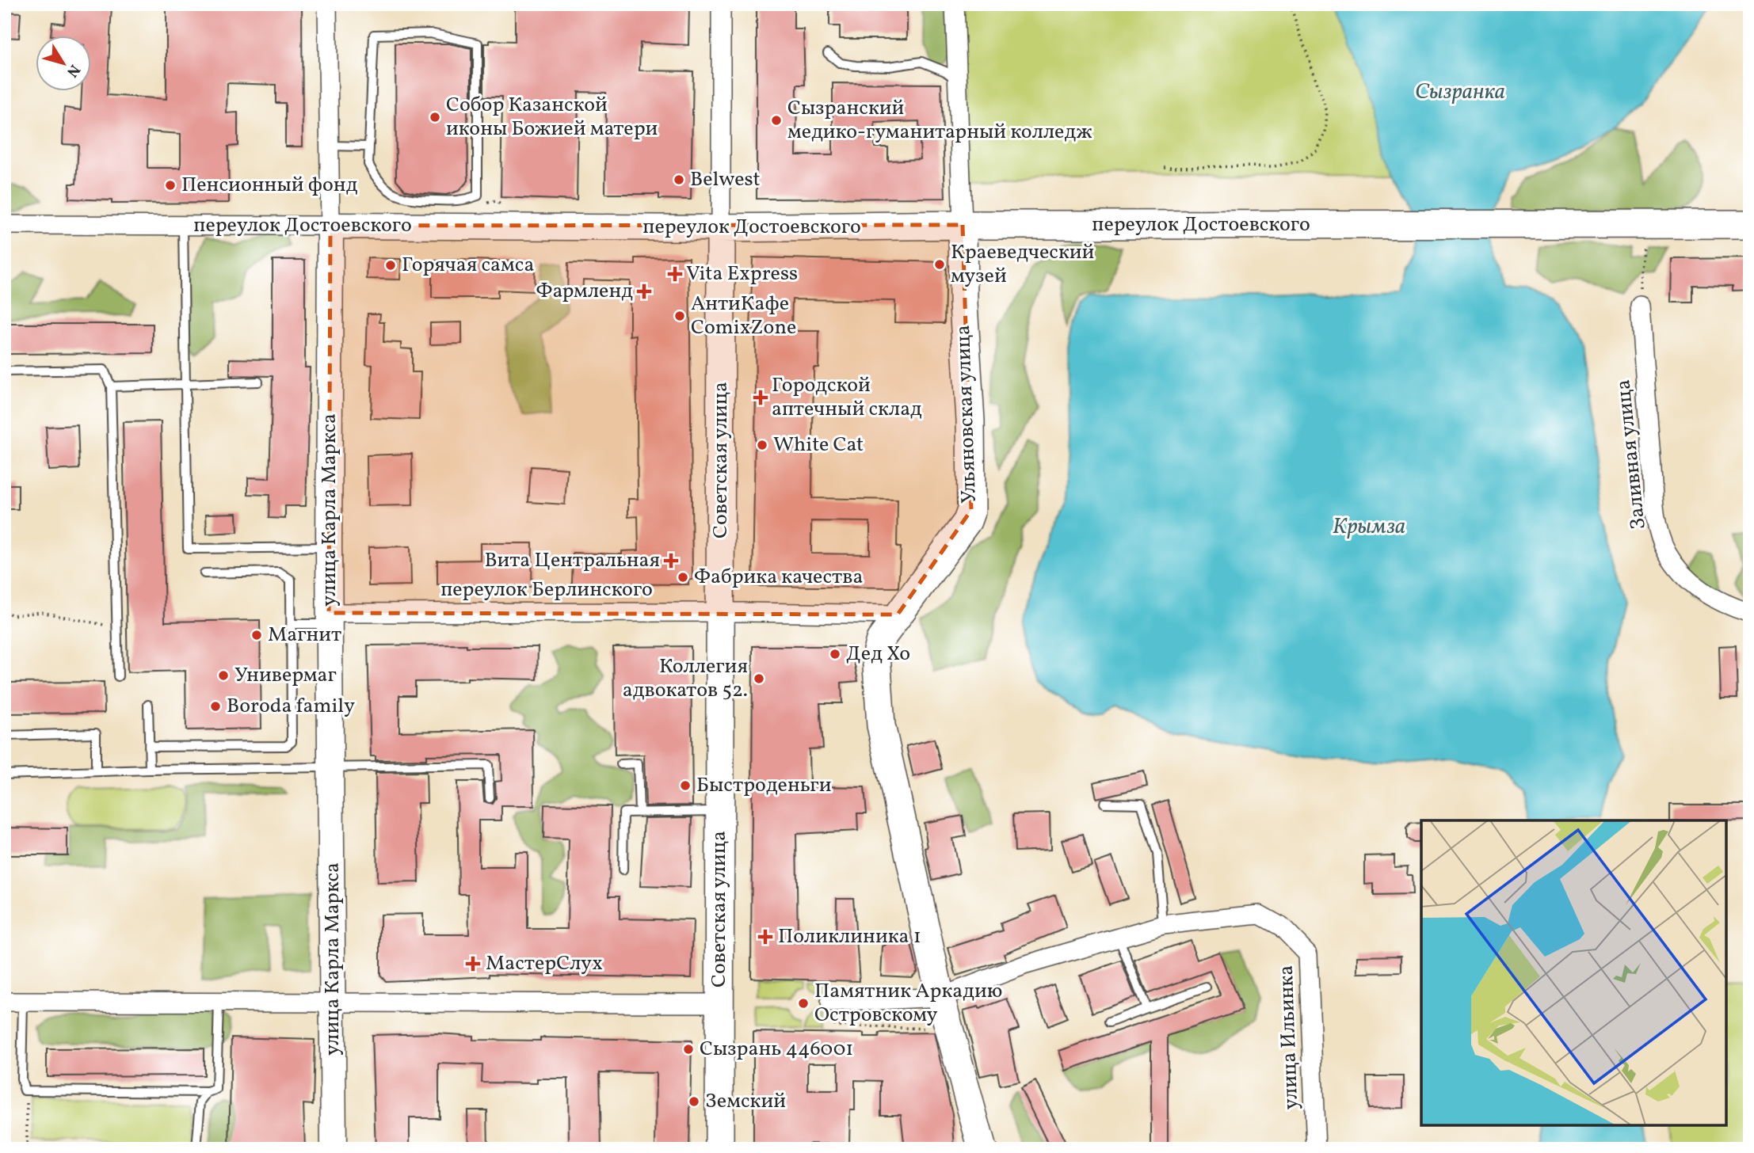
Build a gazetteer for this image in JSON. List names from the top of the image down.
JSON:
{
  "streets": {
    "main road": ["переулок Достоевского", "Ульяновская улица", "Советская улица"],
    "street": [
      "Заливная улица",
      "улица Карла Маркса",
      "переулок Берлинского",
      "улица Ильинка"
    ]
  },
  "crossings": [
    ["переулок Достоевского", "Ульяновская улица"],
    ["переулок Достоевского", "Советская улица"],
    ["переулок Достоевского", "улица Карла Маркса"],
    ["Ульяновская улица", "переулок Берлинского"],
    ["Советская улица", "переулок Берлинского"],
    ["улица Карла Маркса", "переулок Берлинского"]
  ],
  "water": ["Сызранка", "Крымза"],
  "places": {
    "other": [
      "Собор Казанской иконы Божией матери",
      "Сызранский медико-гуманитарный колледж",
      "Belwest",
      "Пенсионный фонд",
      "Краеведческий музей",
      "Горячая самса",
      "АнтиКафе ComixZone",
      "White Cat",
      "Фабрика качества",
      "Магнит",
      "Дед Хо",
      "Универмаг",
      "Коллегия адвокатов 52.",
      "Boroda family",
      "Быстроденьги",
      "Памятник Аркадию Островскому",
      "Сызрань 446001",
      "Земский"
    ],
    "health": [
      "Vita Express",
      "Фармленд",
      "Городской аптечный склад",
      "Вита Центральная",
      "Поликлиника 1",
      "МастерСлух"
    ]
  },
  "north": "bottom right"
}
